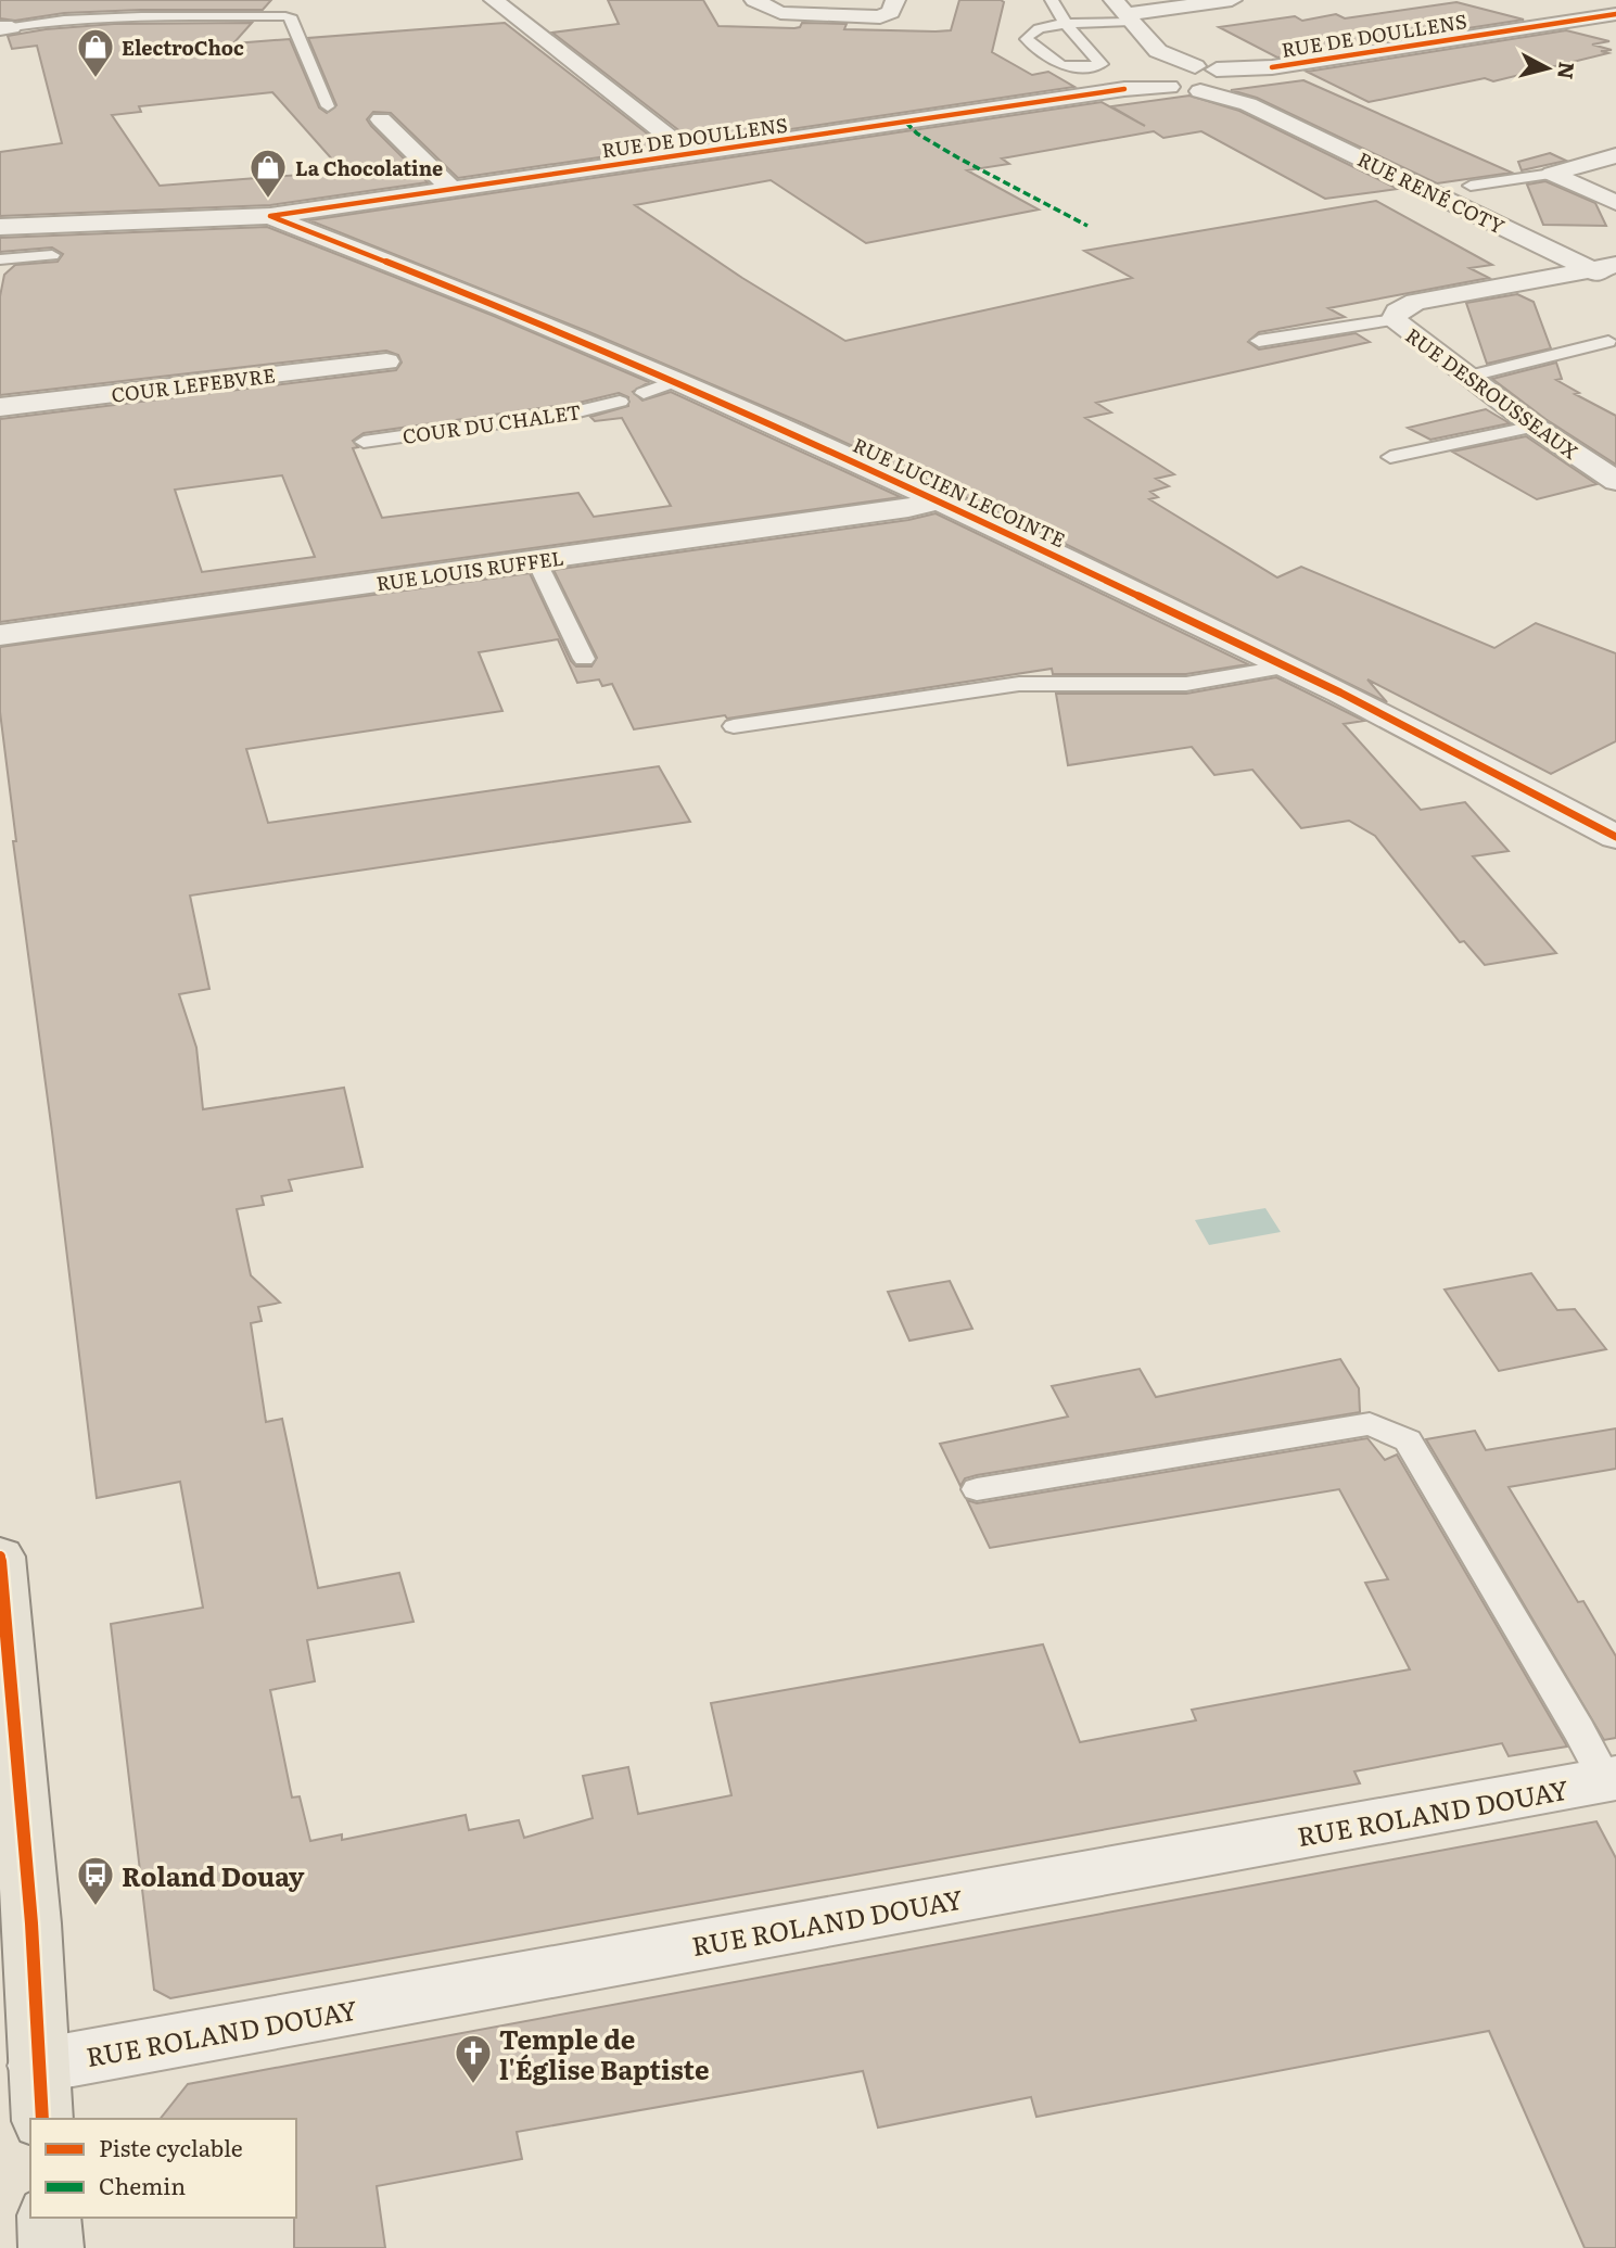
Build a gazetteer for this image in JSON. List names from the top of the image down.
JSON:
{
  "streets": {
    "street": [
      "RUE DE DOULLENS",
      "RUE RENÉ COTY",
      "COUR LEFEBVRE",
      "RUE DESROUSSEAUX",
      "RUE LUCIEN LECOINTE",
      "RUE LOUIS RUFFEL",
      "RUE ROLAND DOUAY"
    ],
    "lane": ["COUR DU CHALET"]
  },
  "crossings": [
    ["RUE DE DOULLENS", "RUE RENÉ COTY"],
    ["RUE DE DOULLENS", "RUE LUCIEN LECOINTE"],
    ["RUE RENÉ COTY", "RUE DESROUSSEAUX"],
    ["RUE LUCIEN LECOINTE", "RUE LOUIS RUFFEL"]
  ],
  "places": {
    "shop": ["ElectroChoc", "La Chocolatine"],
    "bus stop": ["Roland Douay"],
    "church": ["Temple de l'Église Baptiste"]
  },
  "legend": ["Piste cyclable", "Chemin"],
  "north": "right"
}
